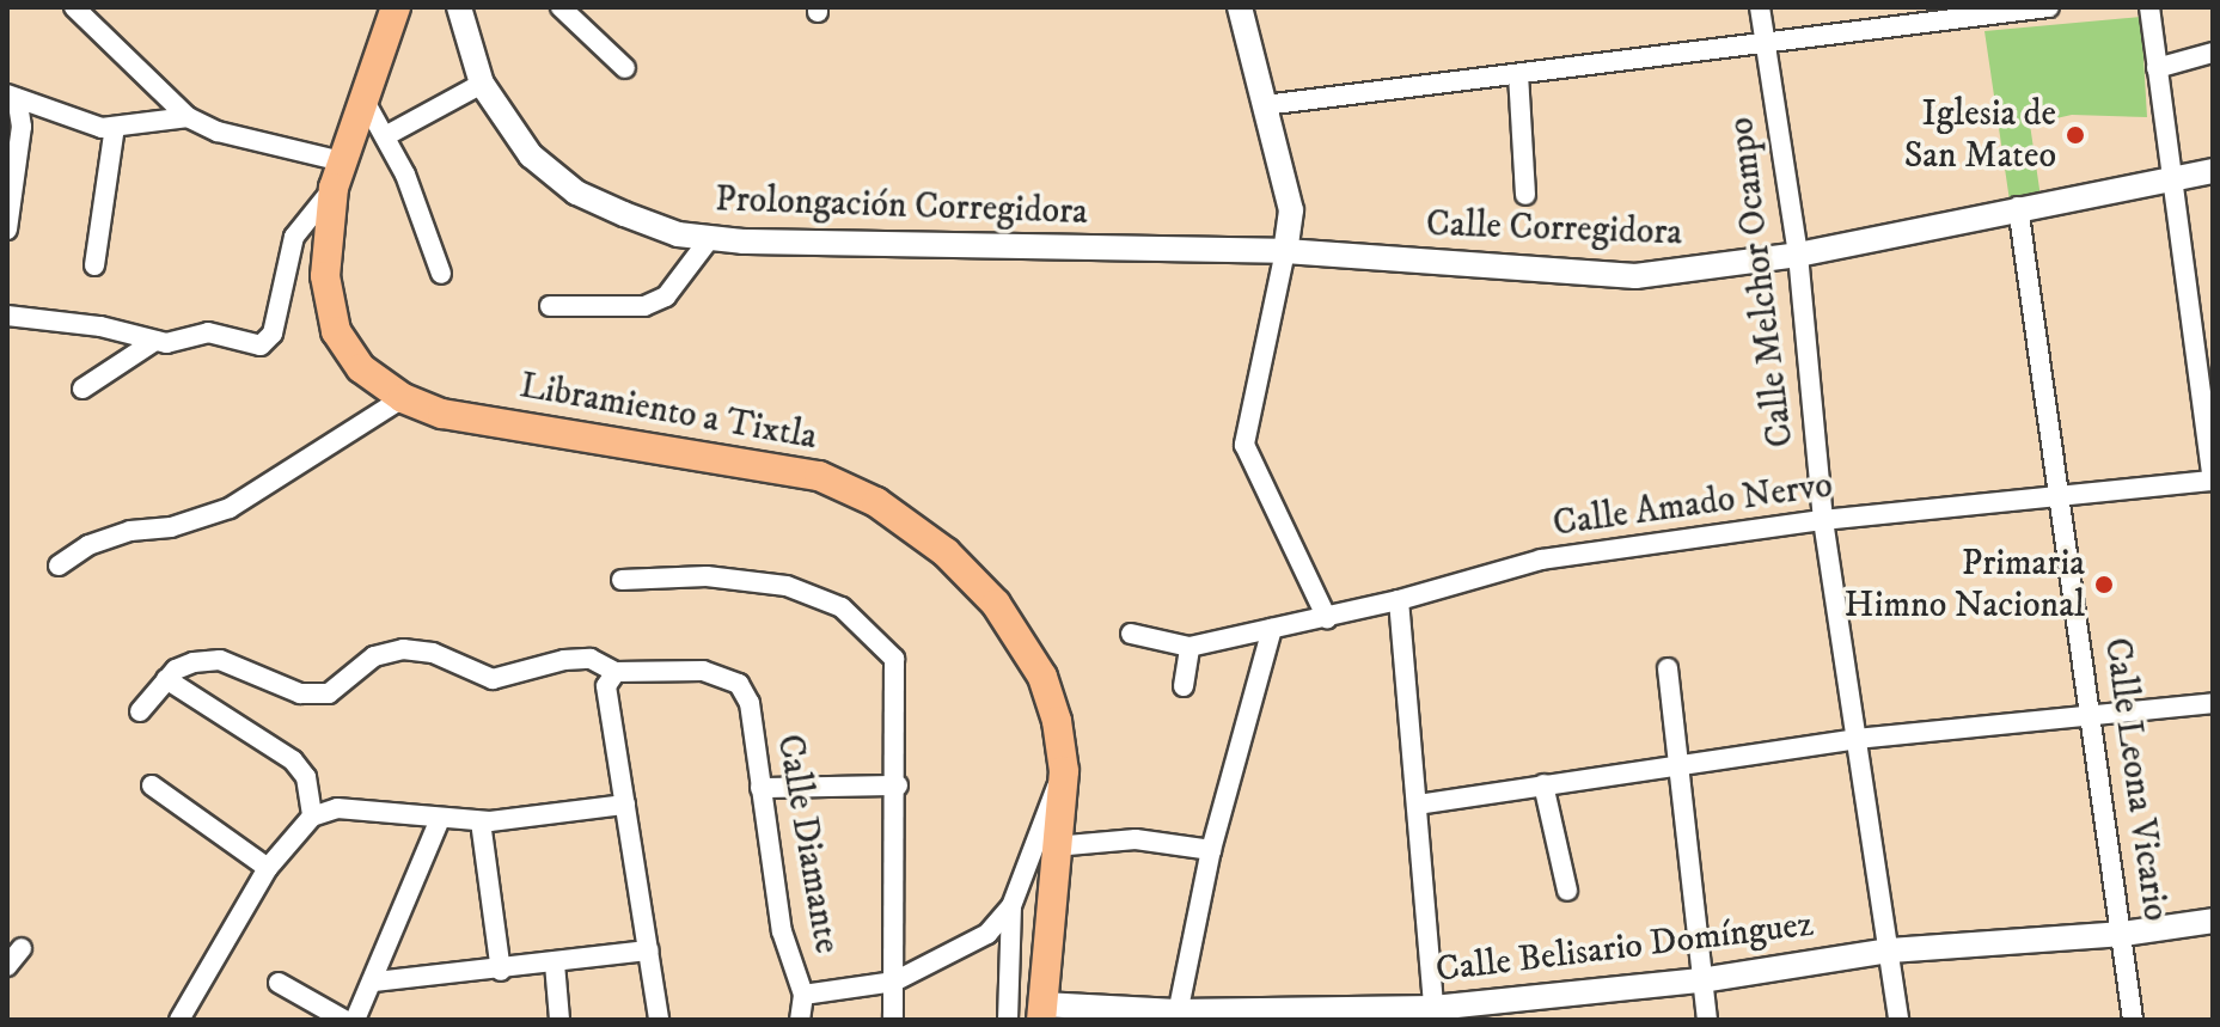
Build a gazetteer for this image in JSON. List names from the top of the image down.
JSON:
{
  "streets": {
    "main road": ["Libramiento a Tixtla"],
    "street": [
      "Prolongación Corregidora",
      "Calle Corregidora",
      "Calle Melchor Ocampo",
      "Calle Amado Nervo",
      "Calle Leona Vicario",
      "Calle Diamante",
      "Calle Belisario Domínguez"
    ]
  },
  "crossings": [
    ["Prolongación Corregidora", "Calle Corregidora"],
    ["Calle Corregidora", "Calle Melchor Ocampo"],
    ["Calle Corregidora", "Calle Leona Vicario"],
    ["Calle Melchor Ocampo", "Calle Amado Nervo"],
    ["Calle Melchor Ocampo", "Calle Belisario Domínguez"],
    ["Libramiento a Tixtla", "Calle Diamante"],
    ["Libramiento a Tixtla", "Calle Belisario Domínguez"],
    ["Calle Amado Nervo", "Calle Leona Vicario"],
    ["Calle Leona Vicario", "Calle Belisario Domínguez"]
  ],
  "places": ["Iglesia de San Mateo", "Primaria Himno Nacional"]
}
